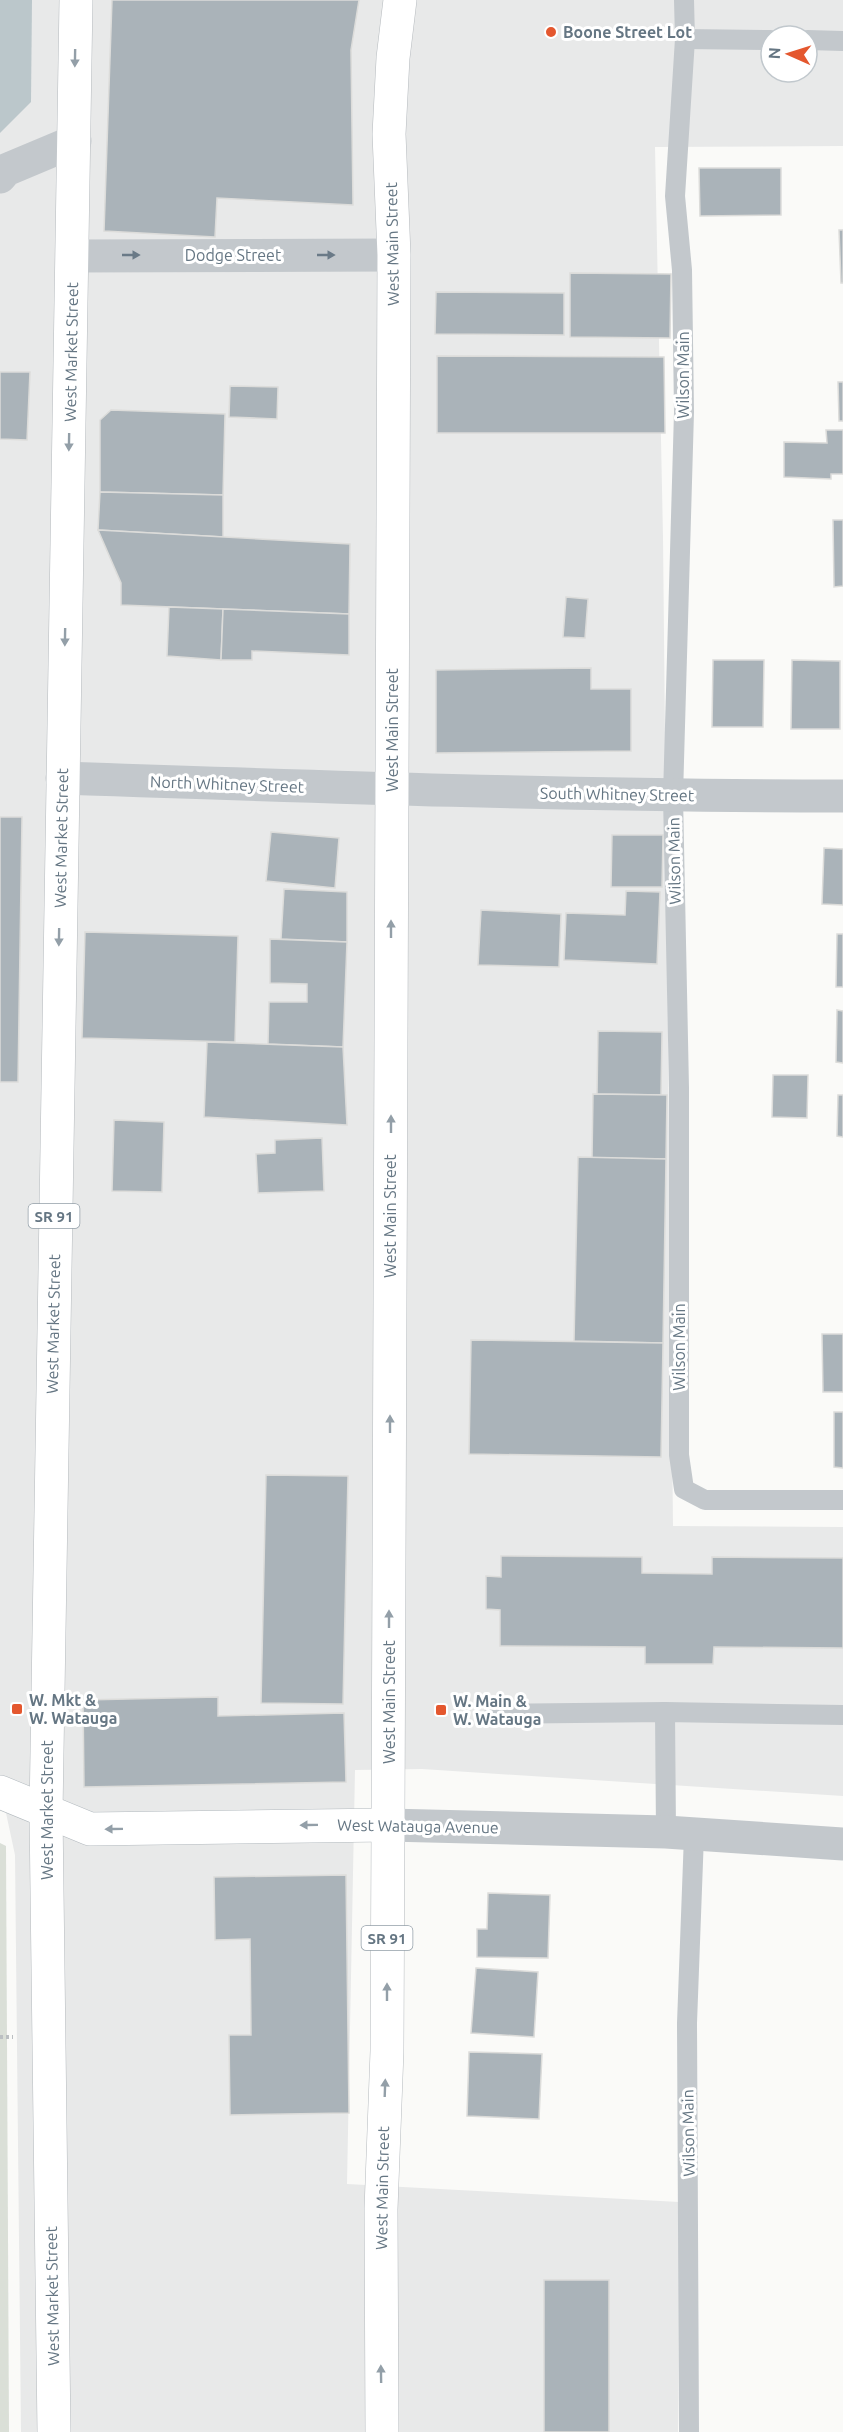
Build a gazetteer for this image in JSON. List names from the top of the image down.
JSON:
{
  "streets": {
    "main road": [
      "West Main Street",
      "West Market Street",
      "SR 91",
      "West Watauga Avenue"
    ],
    "street": ["Dodge Street", "North Whitney Street", "South Whitney Street"],
    "lane": ["Wilson Main"]
  },
  "crossings": [
    ["West Main Street", "Dodge Street"],
    ["West Main Street", "North Whitney Street"],
    ["West Main Street", "South Whitney Street"],
    ["West Main Street", "West Watauga Avenue"],
    ["Dodge Street", "West Market Street"],
    ["West Market Street", "North Whitney Street"],
    ["West Market Street", "West Watauga Avenue"],
    ["Wilson Main", "South Whitney Street"],
    ["Wilson Main", "West Watauga Avenue"],
    ["North Whitney Street", "South Whitney Street"]
  ],
  "one_way": [
    "West Main Street",
    "Dodge Street",
    "West Market Street",
    "West Watauga Avenue"
  ],
  "places": {
    "other": ["Boone Street Lot"],
    "transit": ["W. Mkt & W. Watauga", "W. Main & W. Watauga"]
  },
  "north": "left"
}
